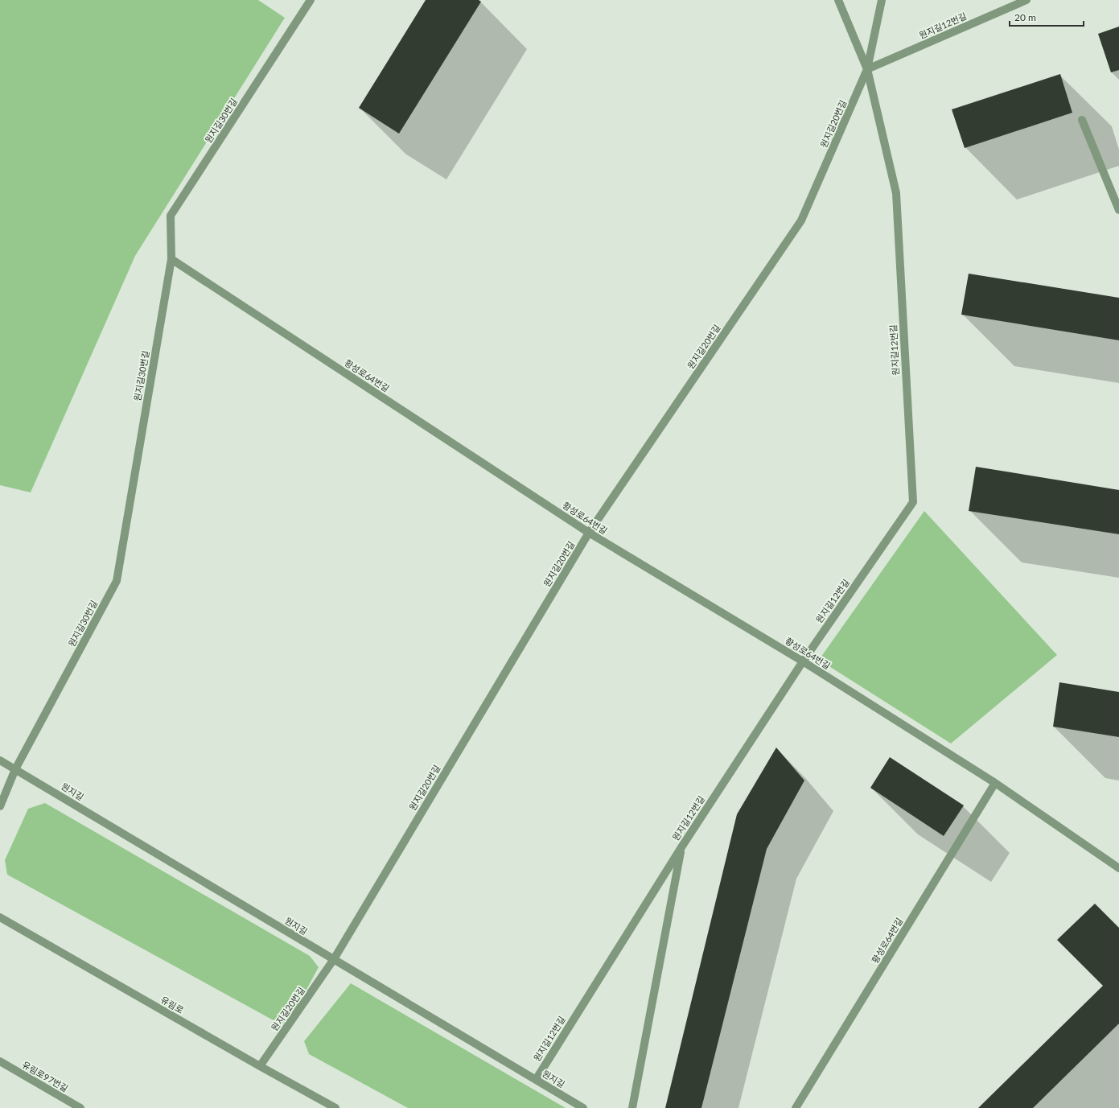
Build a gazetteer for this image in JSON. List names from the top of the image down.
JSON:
{
  "streets": {
    "street": [
      "원지길12번길",
      "원지길30번길",
      "원지길20번길",
      "황성로64번길",
      "원지길",
      "유림로",
      "유림로97번길"
    ]
  },
  "crossings": [
    ["원지길12번길", "원지길20번길"],
    ["원지길12번길", "황성로64번길"],
    ["원지길12번길", "원지길"],
    ["원지길30번길", "황성로64번길"],
    ["원지길30번길", "원지길"],
    ["원지길20번길", "황성로64번길"],
    ["원지길20번길", "원지길"],
    ["원지길20번길", "유림로"]
  ],
  "scale_bar": "20 m"
}
